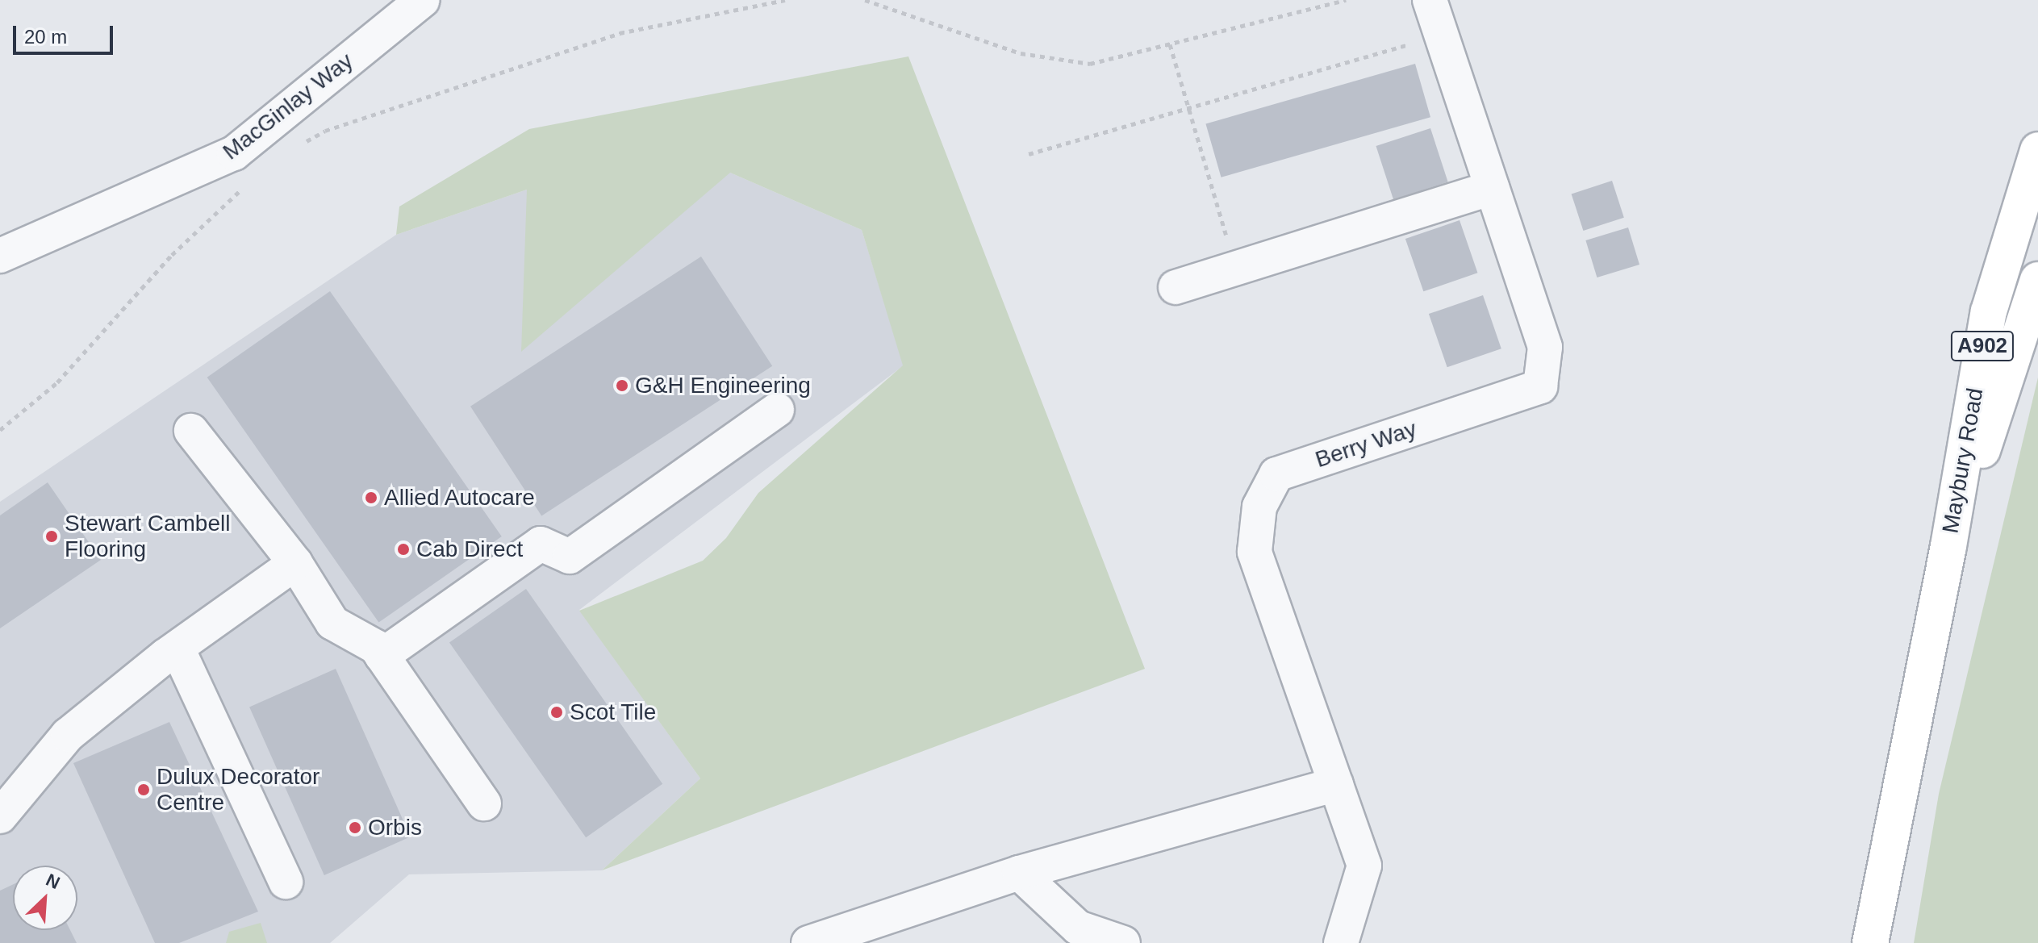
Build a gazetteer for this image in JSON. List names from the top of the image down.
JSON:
{
  "streets": {
    "main road": ["A902", "Maybury Road"],
    "street": ["MacGinlay Way", "Berry Way"]
  },
  "places": [
    "G&H Engineering",
    "Allied Autocare",
    "Stewart Cambell Flooring",
    "Cab Direct",
    "Scot Tile",
    "Dulux Decorator Centre",
    "Orbis"
  ],
  "scale_bar": "20 m",
  "north": "top right"
}
